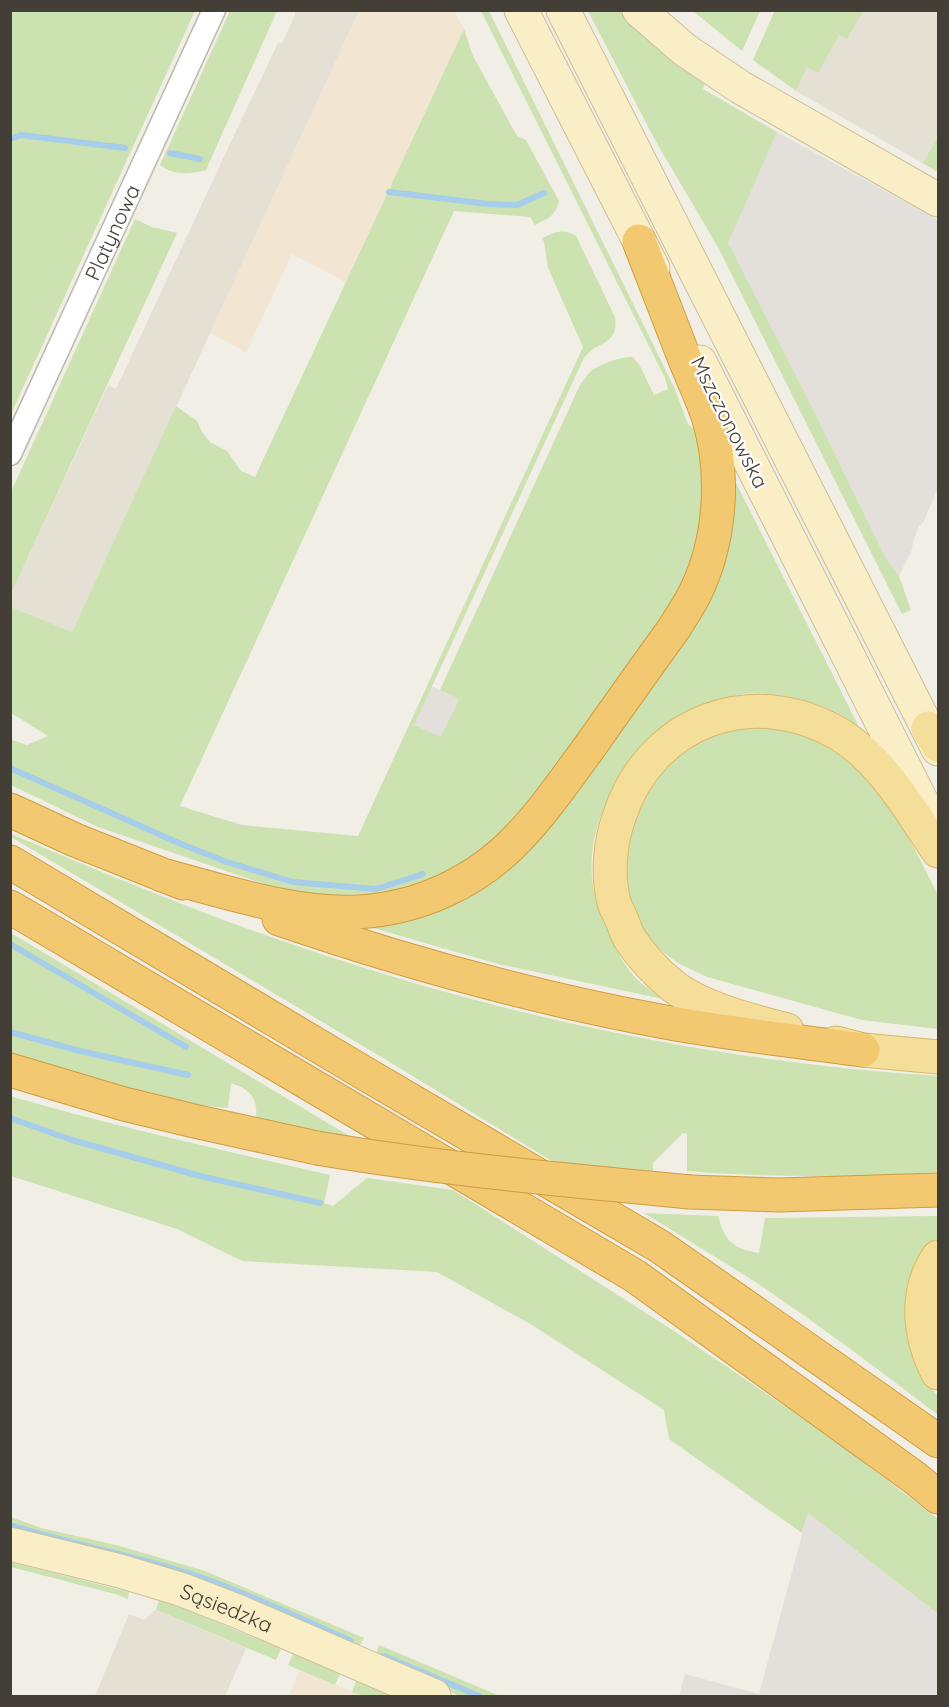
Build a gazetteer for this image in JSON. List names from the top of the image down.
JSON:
{
  "streets": {
    "main road": ["Mszczonowska", "Sąsiedzka"],
    "street": ["Platynowa"]
  }
}
